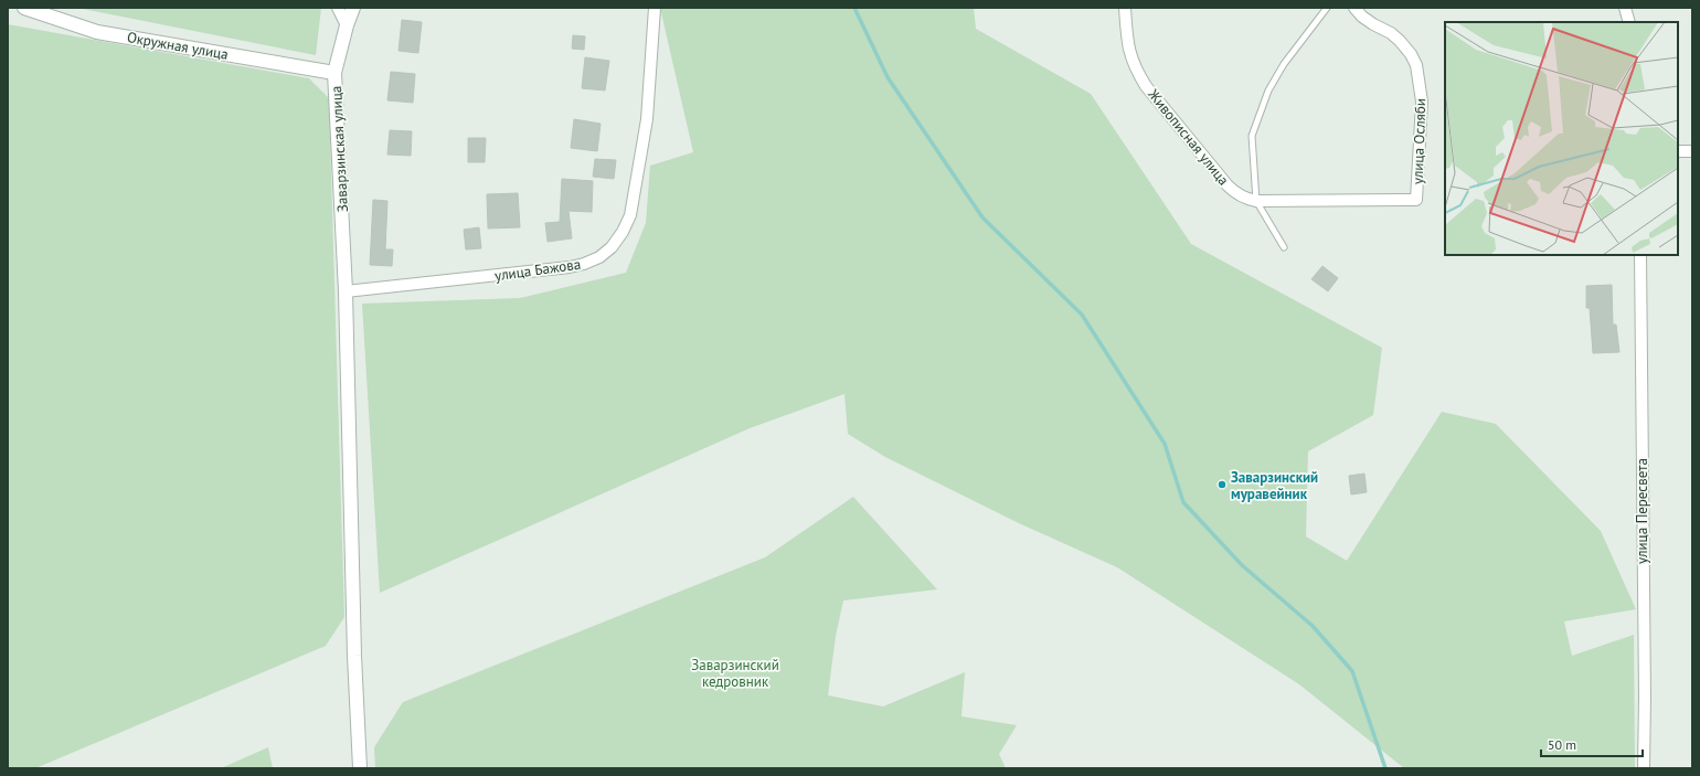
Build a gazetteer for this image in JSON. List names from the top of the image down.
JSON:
{
  "streets": {
    "street": [
      "Окружная улица",
      "Живописная улица",
      "улица Осляби",
      "Заварзинская улица",
      "улица Бажова",
      "улица Пересвета"
    ]
  },
  "crossings": [
    ["Окружная улица", "Заварзинская улица"],
    ["Живописная улица", "улица Осляби"],
    ["Заварзинская улица", "улица Бажова"]
  ],
  "parks": ["Заварзинский кедровник"],
  "places": ["Заварзинский муравейник"],
  "scale_bar": "50 m"
}
